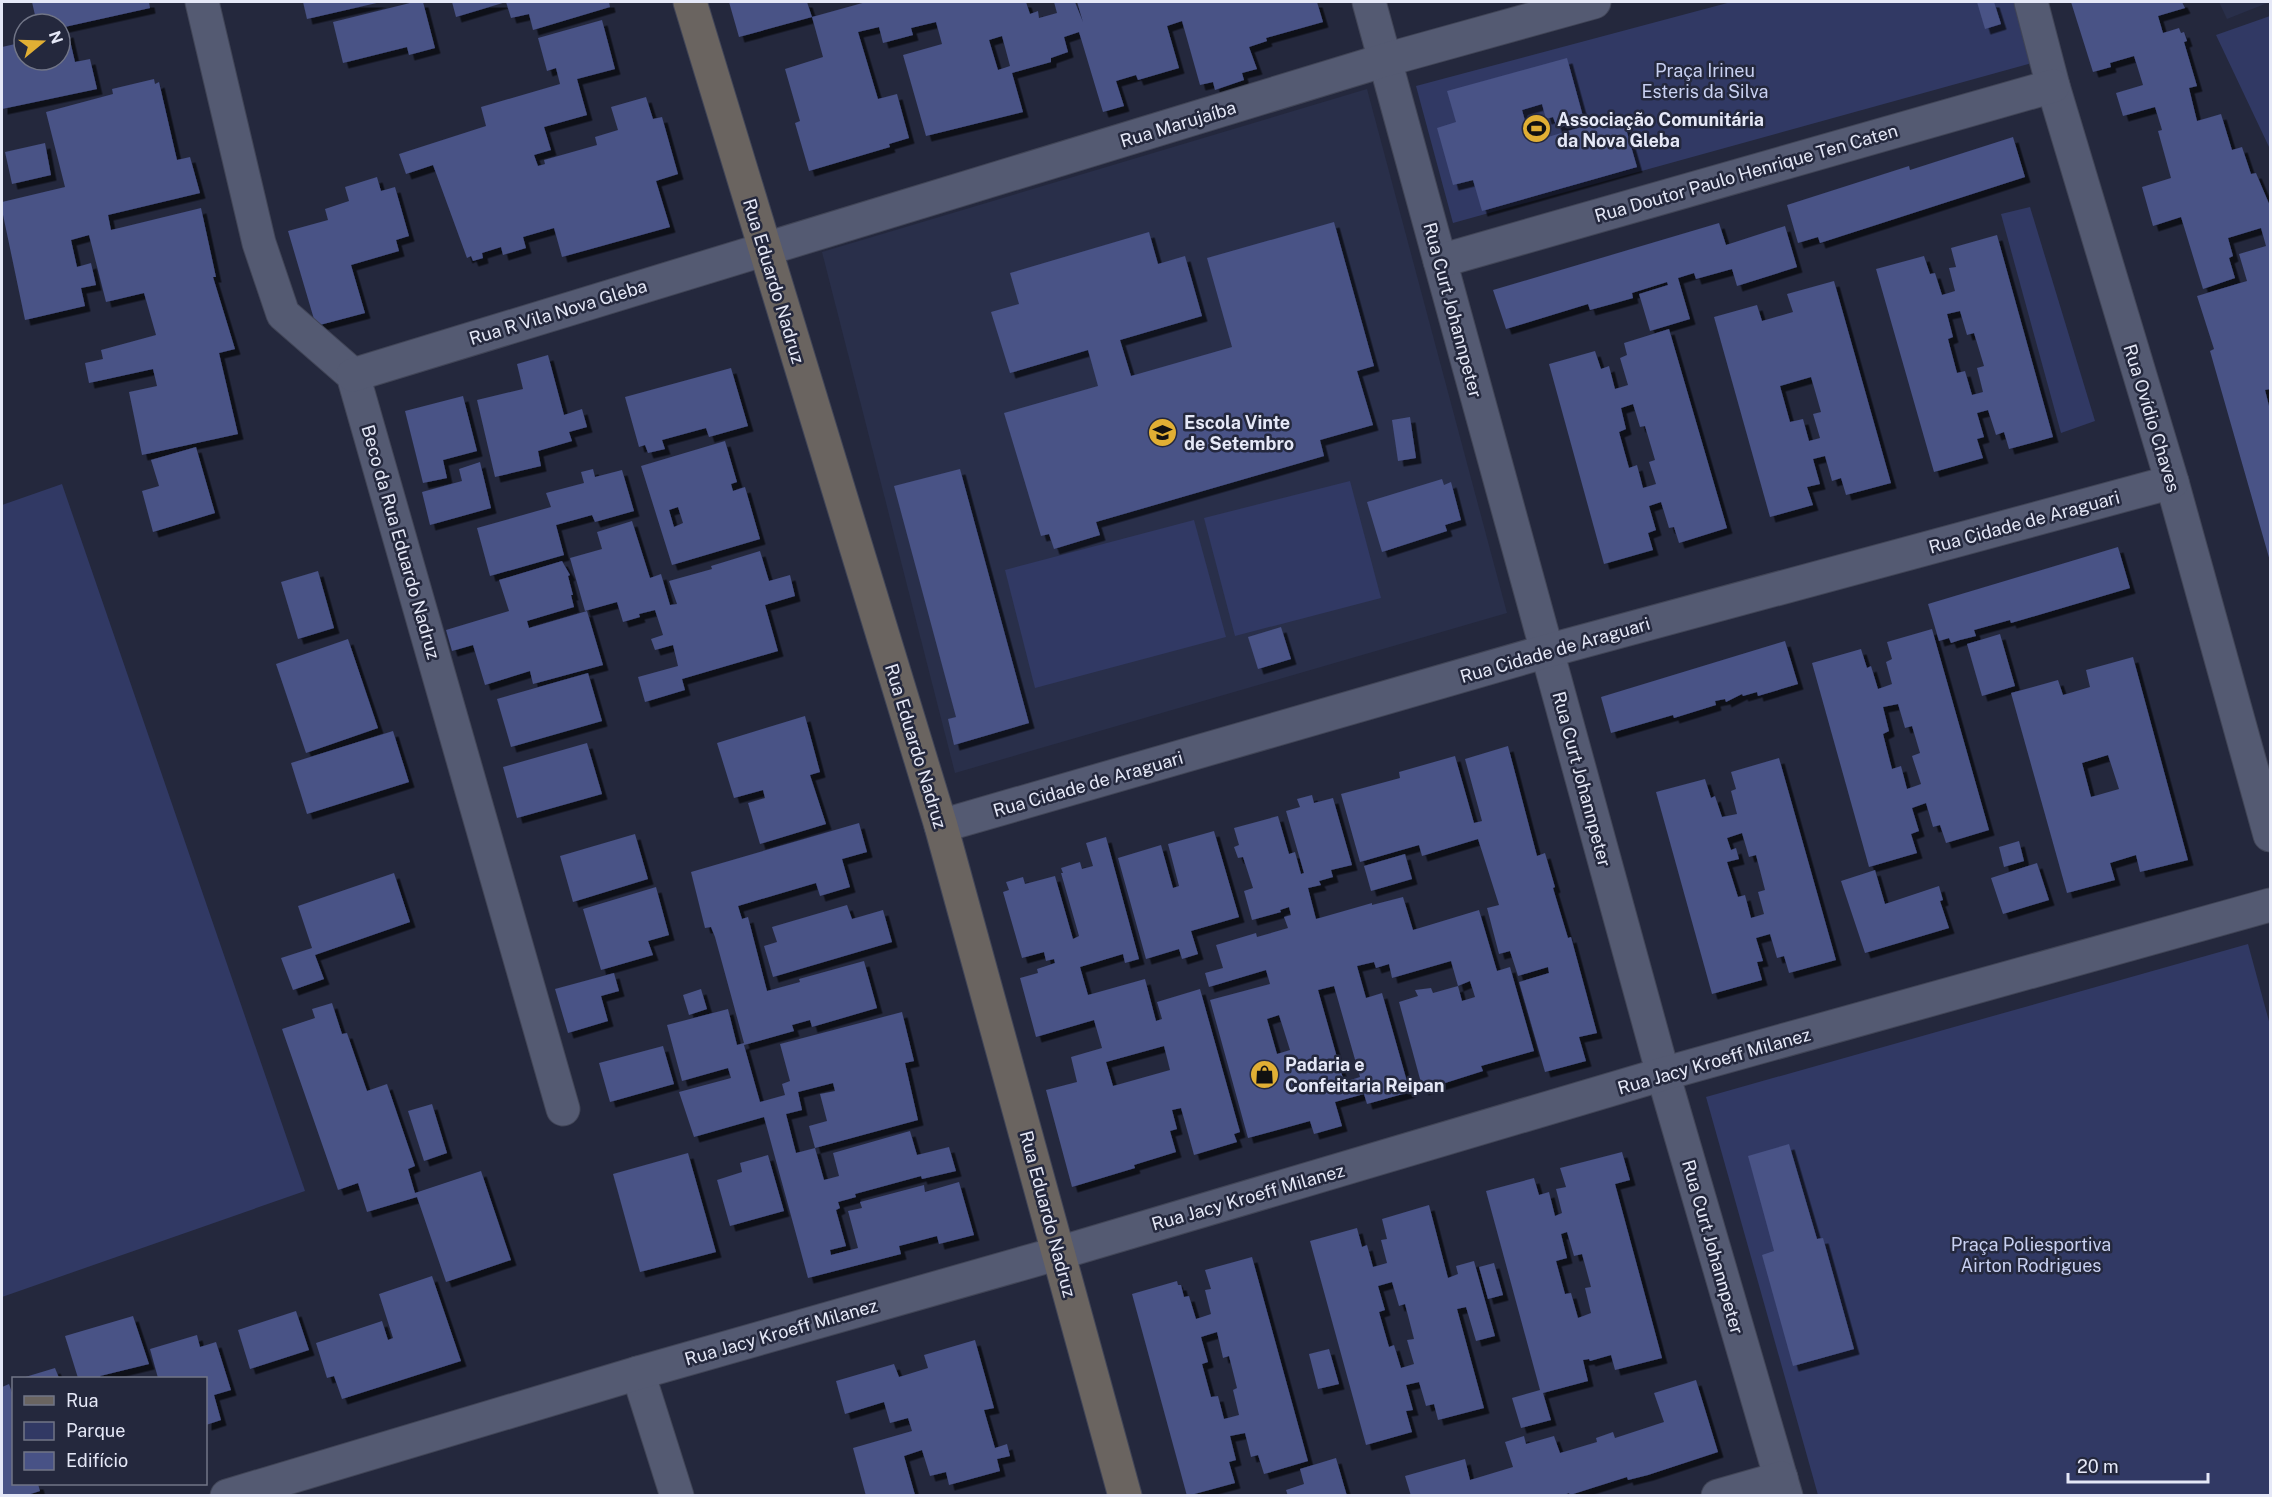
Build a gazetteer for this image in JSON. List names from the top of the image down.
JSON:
{
  "streets": {
    "street": [
      "Rua Marujaíba",
      "Rua Doutor Paulo Henrique Ten Caten",
      "Rua Eduardo Nadruz",
      "Rua Curt Johannpeter",
      "Rua R Vila Nova Gleba",
      "Rua Ovídio Chaves",
      "Rua Cidade de Araguari",
      "Beco da Rua Eduardo Nadruz",
      "Rua Jacy Kroeff Milanez"
    ]
  },
  "crossings": [
    ["Rua Marujaíba", "Rua Eduardo Nadruz"],
    ["Rua Marujaíba", "Rua Curt Johannpeter"],
    ["Rua Marujaíba", "Rua R Vila Nova Gleba"],
    ["Rua Doutor Paulo Henrique Ten Caten", "Rua Curt Johannpeter"],
    ["Rua Doutor Paulo Henrique Ten Caten", "Rua Ovídio Chaves"],
    ["Rua Eduardo Nadruz", "Rua R Vila Nova Gleba"],
    ["Rua Eduardo Nadruz", "Rua Cidade de Araguari"],
    ["Rua Eduardo Nadruz", "Rua Jacy Kroeff Milanez"],
    ["Rua Curt Johannpeter", "Rua Cidade de Araguari"],
    ["Rua Curt Johannpeter", "Rua Jacy Kroeff Milanez"],
    ["Rua R Vila Nova Gleba", "Beco da Rua Eduardo Nadruz"],
    ["Rua Ovídio Chaves", "Rua Cidade de Araguari"]
  ],
  "parks": ["Praça Irineu Esteris da Silva", "Praça Poliesportiva Airton Rodrigues"],
  "places": {
    "sports": ["Associação Comunitária da Nova Gleba"],
    "school or university": ["Escola Vinte de Setembro"],
    "shop": ["Padaria e Confeitaria Reipan"]
  },
  "legend": ["Rua", "Parque", "Edifício"],
  "scale_bar": "20 m",
  "north": "right"
}
